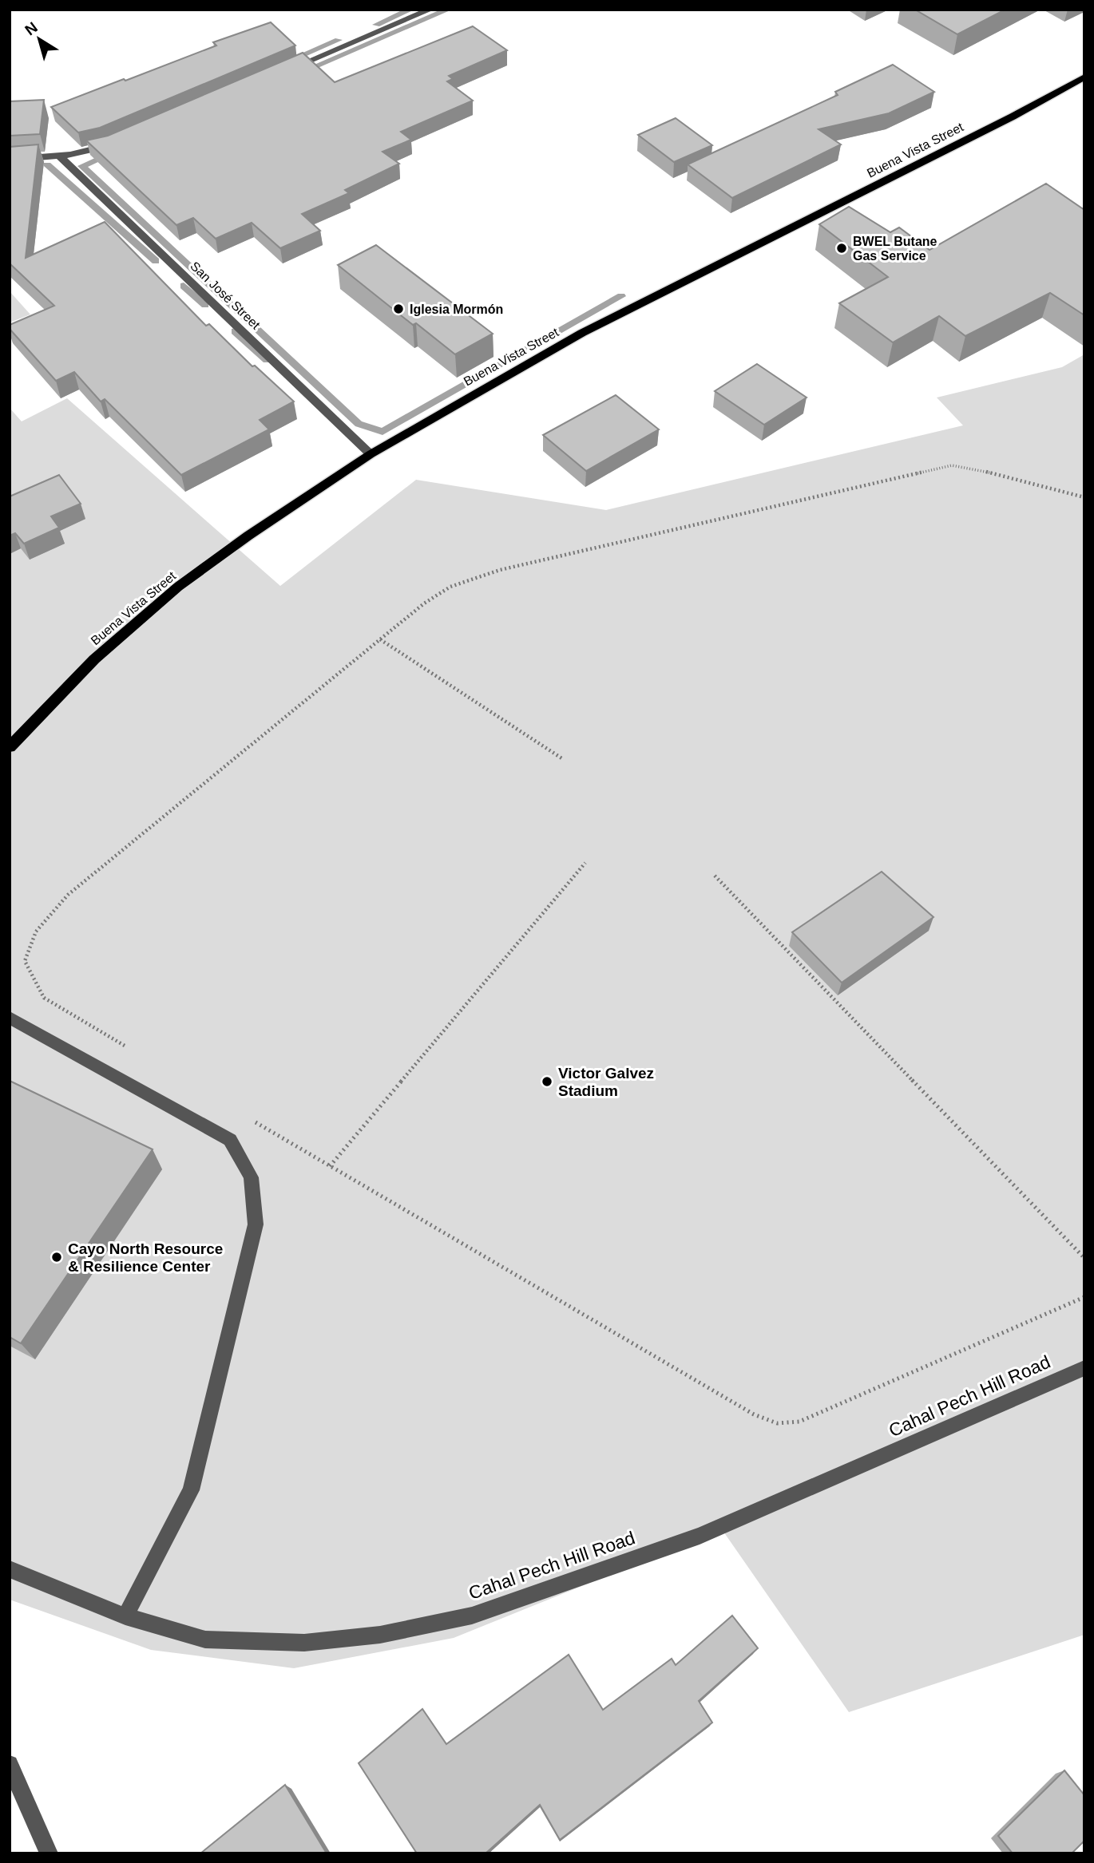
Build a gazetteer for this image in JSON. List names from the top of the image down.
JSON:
{
  "streets": {
    "main road": ["Buena Vista Street"],
    "street": ["San José Street", "Cahal Pech Hill Road"]
  },
  "crossings": [
    ["Buena Vista Street", "San José Street"]
  ],
  "places": [
    "BWEL Butane Gas Service",
    "Iglesia Mormón",
    "Victor Galvez Stadium",
    "Cayo North Resource & Resilience Center"
  ],
  "north": "top left"
}
